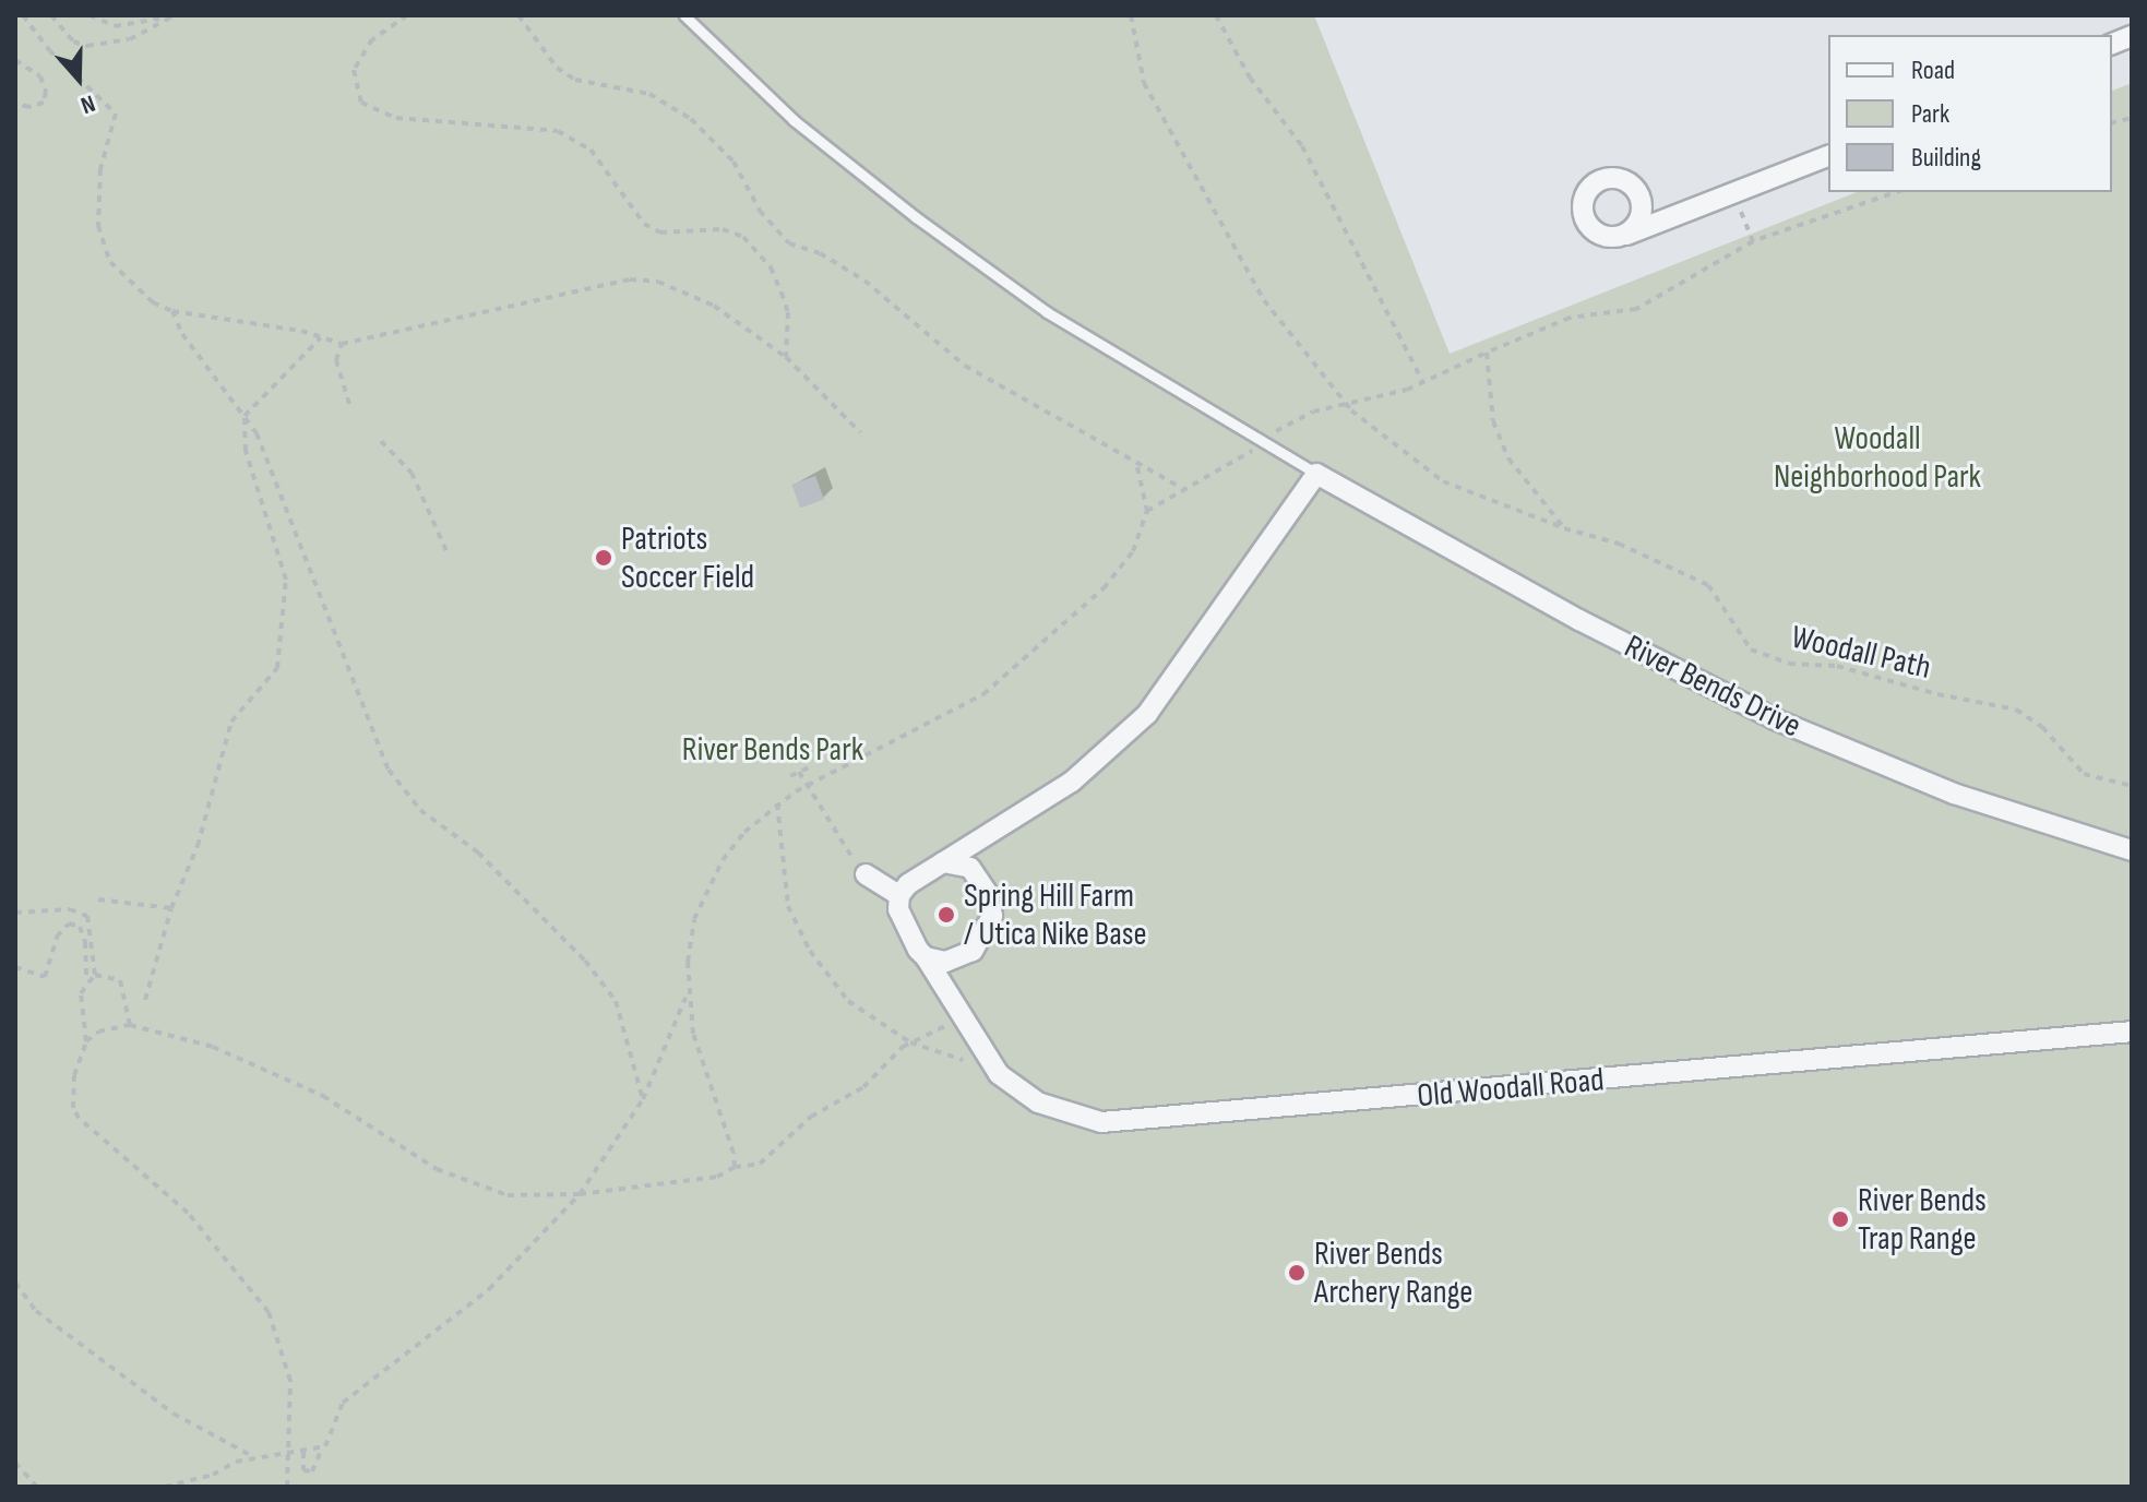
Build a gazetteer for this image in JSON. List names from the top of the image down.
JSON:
{
  "streets": {
    "street": ["River Bends Drive", "Old Woodall Road"],
    "path": ["Woodall Path"]
  },
  "parks": ["Woodall Neighborhood Park", "River Bends Park"],
  "places": [
    "Patriots Soccer Field",
    "Spring Hill Farm / Utica Nike Base",
    "River Bends Trap Range",
    "River Bends Archery Range"
  ],
  "legend": ["Road", "Park", "Building"],
  "north": "bottom"
}
